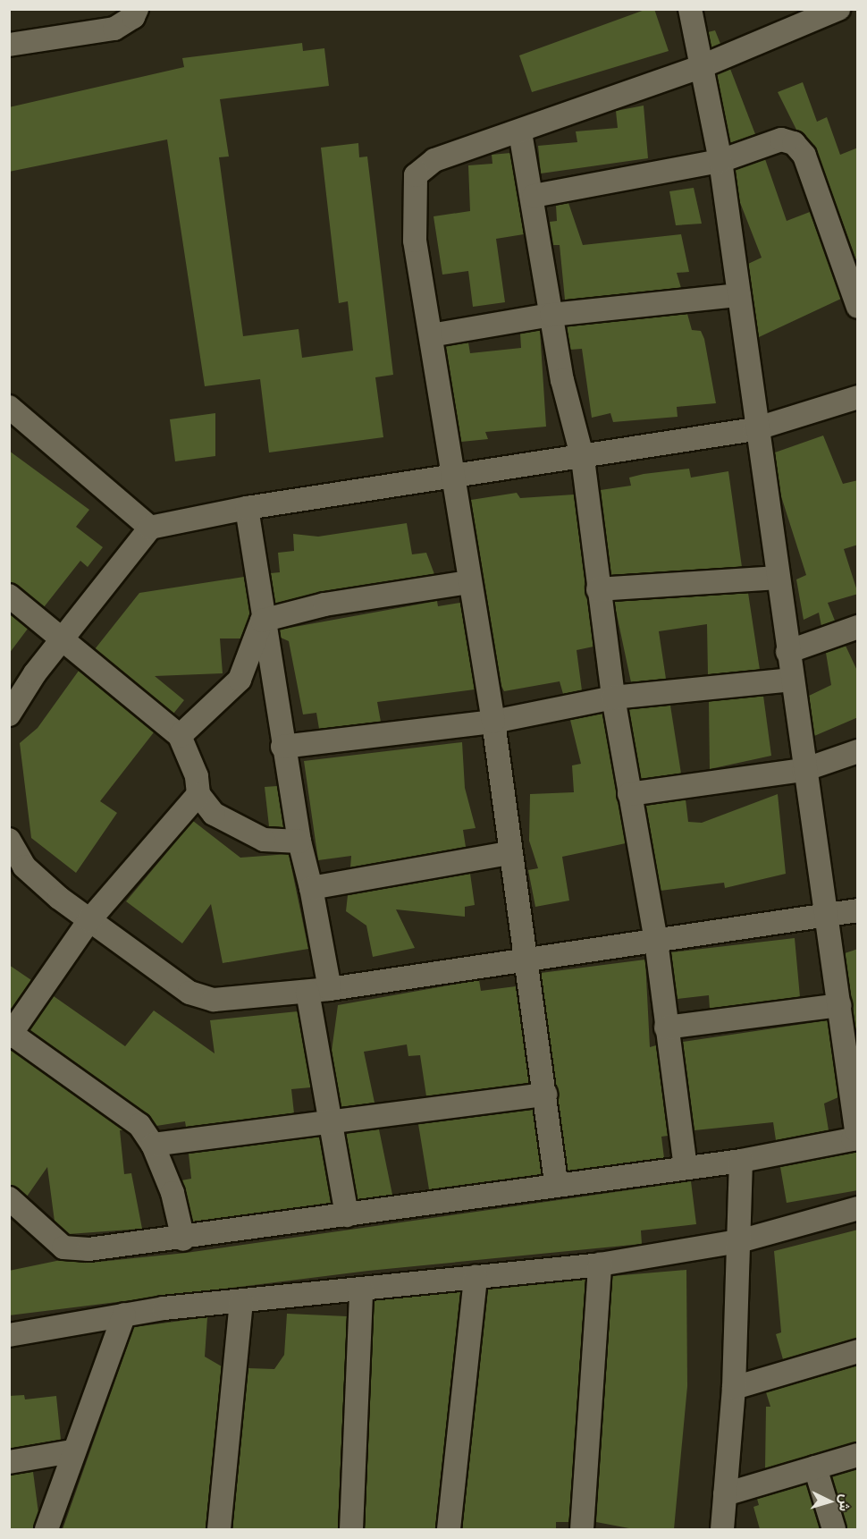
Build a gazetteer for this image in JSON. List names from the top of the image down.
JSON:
{
  "north": "right"
}
